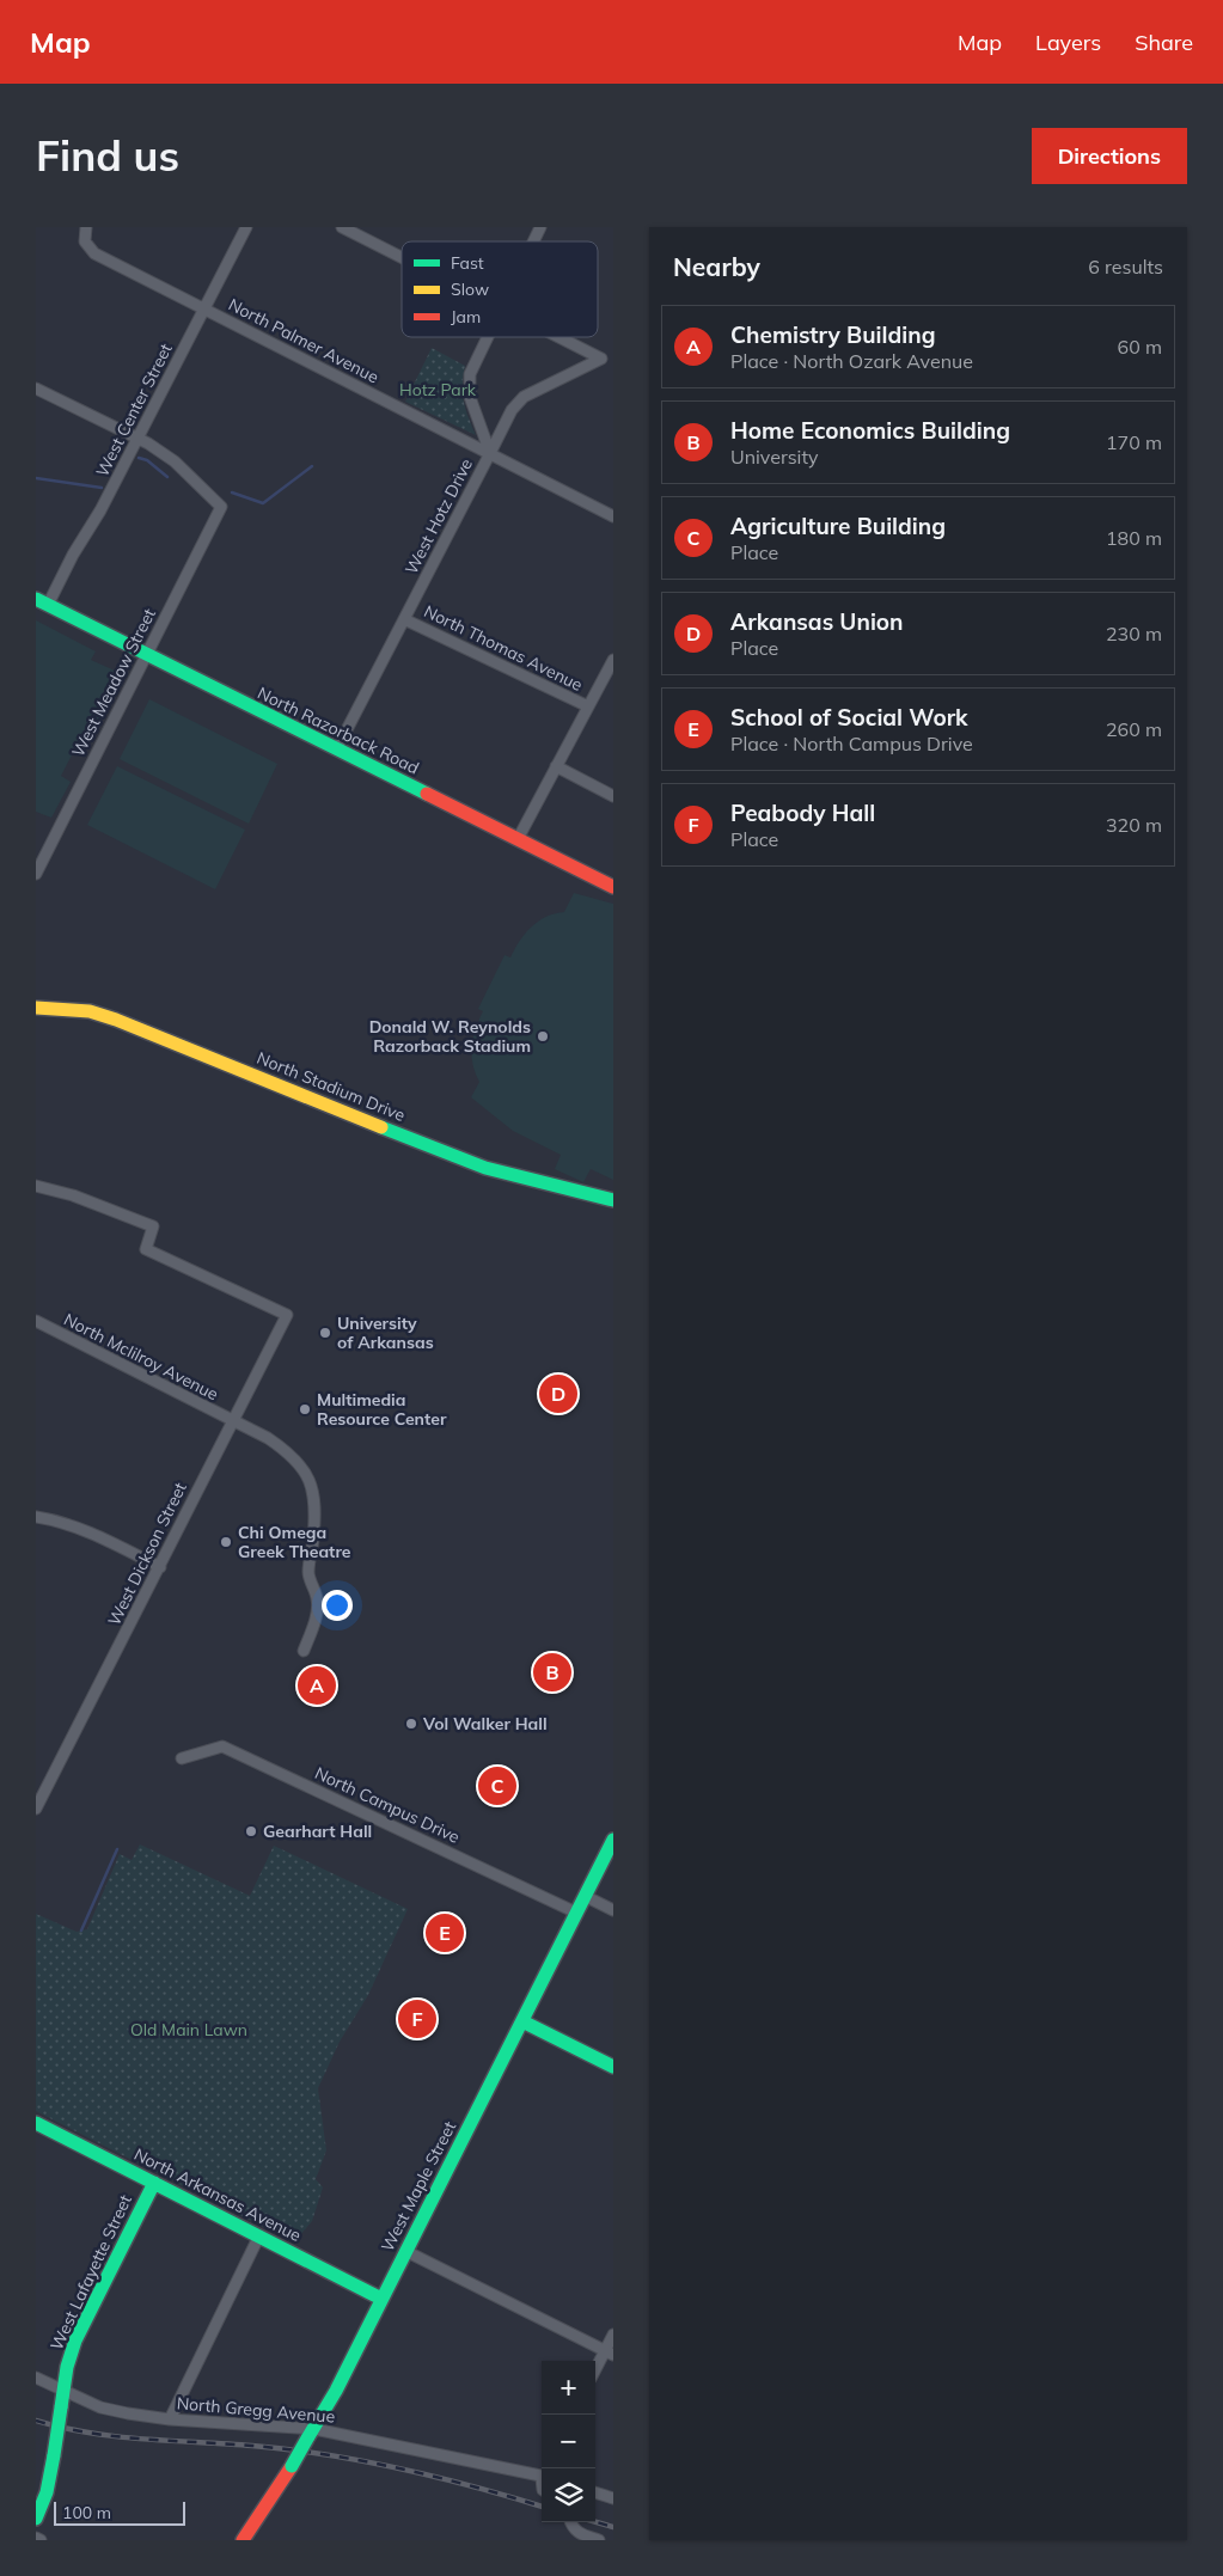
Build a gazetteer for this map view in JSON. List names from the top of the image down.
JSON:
{
  "streets": {
    "street": [
      "North Palmer Avenue",
      "West Center Street",
      "West Hotz Drive",
      "North Thomas Avenue",
      "West Meadow Street",
      "North Razorback Road",
      "North Stadium Drive",
      "North McIilroy Avenue",
      "West Dickson Street",
      "North Campus Drive",
      "West Maple Street",
      "North Arkansas Avenue",
      "West Lafayette Street",
      "North Gregg Avenue"
    ]
  },
  "crossings": [
    ["North Palmer Avenue", "West Center Street"],
    ["North Palmer Avenue", "West Hotz Drive"],
    ["West Center Street", "West Meadow Street"],
    ["West Center Street", "North Razorback Road"],
    ["West Hotz Drive", "North Thomas Avenue"],
    ["West Hotz Drive", "North Razorback Road"],
    ["West Meadow Street", "North Razorback Road"],
    ["North McIilroy Avenue", "West Dickson Street"],
    ["North Campus Drive", "West Maple Street"],
    ["West Maple Street", "North Arkansas Avenue"],
    ["West Maple Street", "North Gregg Avenue"],
    ["North Arkansas Avenue", "West Lafayette Street"],
    ["West Lafayette Street", "North Gregg Avenue"]
  ],
  "parks": ["Hotz Park", "Old Main Lawn"],
  "places": [
    "Donald W. Reynolds Razorback Stadium",
    "University of Arkansas",
    "Multimedia Resource Center",
    "Chi Omega Greek Theatre",
    "Vol Walker Hall",
    "Gearhart Hall"
  ],
  "legend": ["Fast", "Slow", "Jam"],
  "scale_bar": "100 m",
  "page": {
    "header": "Map",
    "nav": ["Map", "Layers", "Share"],
    "buttons": "Directions",
    "title": "Find us",
    "heading": ["Nearby", "6 results"],
    "list": [
      {
        "mark": "A",
        "name": "Chemistry Building",
        "note": "Place · North Ozark Avenue",
        "value": "60 m"
      },
      {
        "mark": "B",
        "name": "Home Economics Building",
        "note": "University",
        "value": "170 m"
      },
      {
        "mark": "C",
        "name": "Agriculture Building",
        "note": "Place",
        "value": "180 m"
      },
      {
        "mark": "D",
        "name": "Arkansas Union",
        "note": "Place",
        "value": "230 m"
      },
      {
        "mark": "E",
        "name": "School of Social Work",
        "note": "Place · North Campus Drive",
        "value": "260 m"
      },
      {
        "mark": "F",
        "name": "Peabody Hall",
        "note": "Place",
        "value": "320 m"
      }
    ],
    "pins": [
      "D",
      "B",
      "A",
      "C",
      "E",
      "F"
    ],
    "map_buttons": ["+", "−"],
    "scale": "100 m"
  }
}
